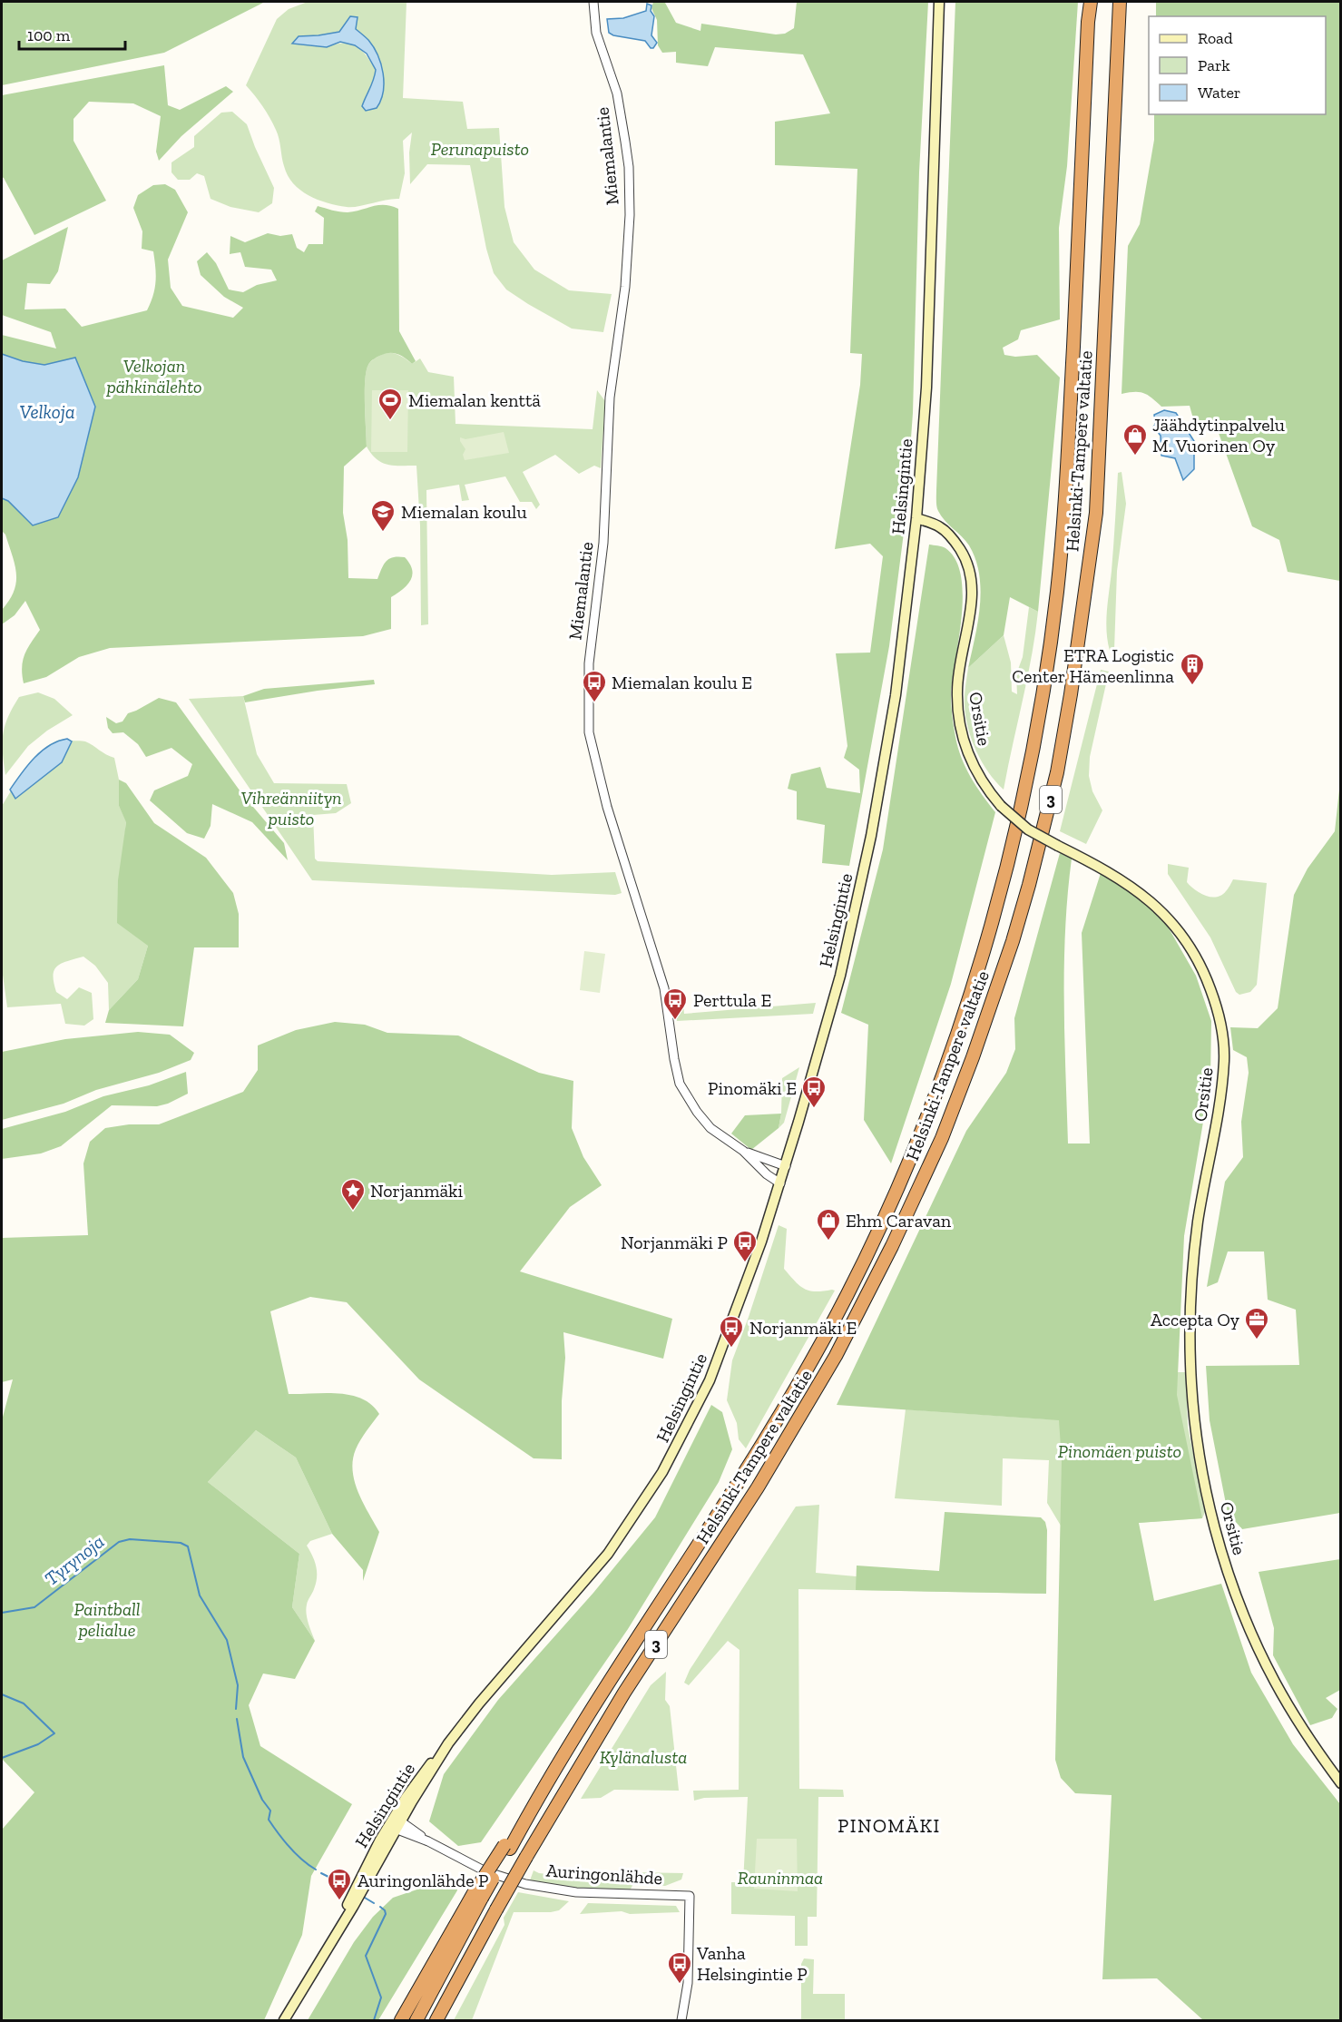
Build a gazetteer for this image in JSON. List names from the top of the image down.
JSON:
{
  "streets": {
    "highway": ["Helsinki-Tampere valtatie", "3"],
    "main road": ["Helsingintie", "Orsitie"],
    "street": ["Miemalantie", "Auringonlähde"]
  },
  "crossings": [
    ["Miemalantie", "Helsingintie"],
    ["Helsingintie", "Orsitie"],
    ["Helsingintie", "Auringonlähde"]
  ],
  "districts": ["PINOMÄKI"],
  "water": ["Velkoja", "Tyrynoja"],
  "parks": [
    "Perunapuisto",
    "Velkojan pähkinälehto",
    "Vihreänniityn puisto",
    "Pinomäen puisto",
    "Paintball pelialue",
    "Kylänalusta",
    "Rauninmaa"
  ],
  "places": {
    "sports": ["Miemalan kenttä"],
    "shop": ["Jäähdytinpalvelu M. Vuorinen Oy", "Ehm Caravan"],
    "school or university": ["Miemalan koulu"],
    "building": ["ETRA Logistic Center Hämeenlinna"],
    "bus stop": [
      "Miemalan koulu E",
      "Perttula E",
      "Pinomäki E",
      "Norjanmäki P",
      "Norjanmäki E",
      "Auringonlähde P",
      "Vanha Helsingintie P"
    ],
    "place": ["Norjanmäki"],
    "office": ["Accepta Oy"]
  },
  "legend": ["Road", "Park", "Water"],
  "scale_bar": "100 m"
}
